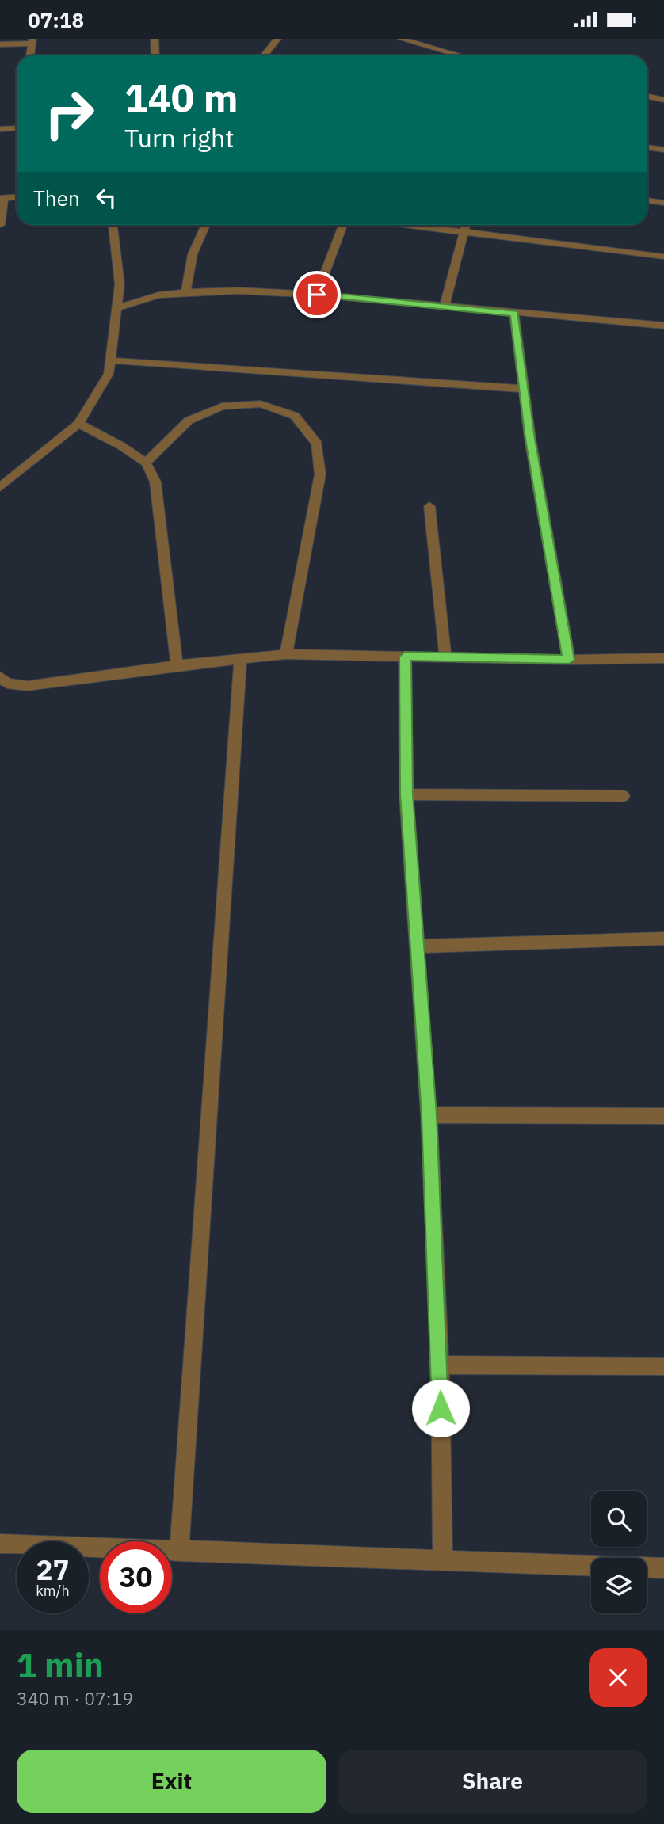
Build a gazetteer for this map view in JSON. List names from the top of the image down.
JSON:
{
  "page": {
    "status": "07:18",
    "turn": ["140 m", "Turn right"],
    "then": "Then",
    "speed": "27 km/h",
    "limit": "30",
    "heading": ["1 min", "340 m · 07:19"],
    "buttons": ["Exit", "Share"]
  }
}
